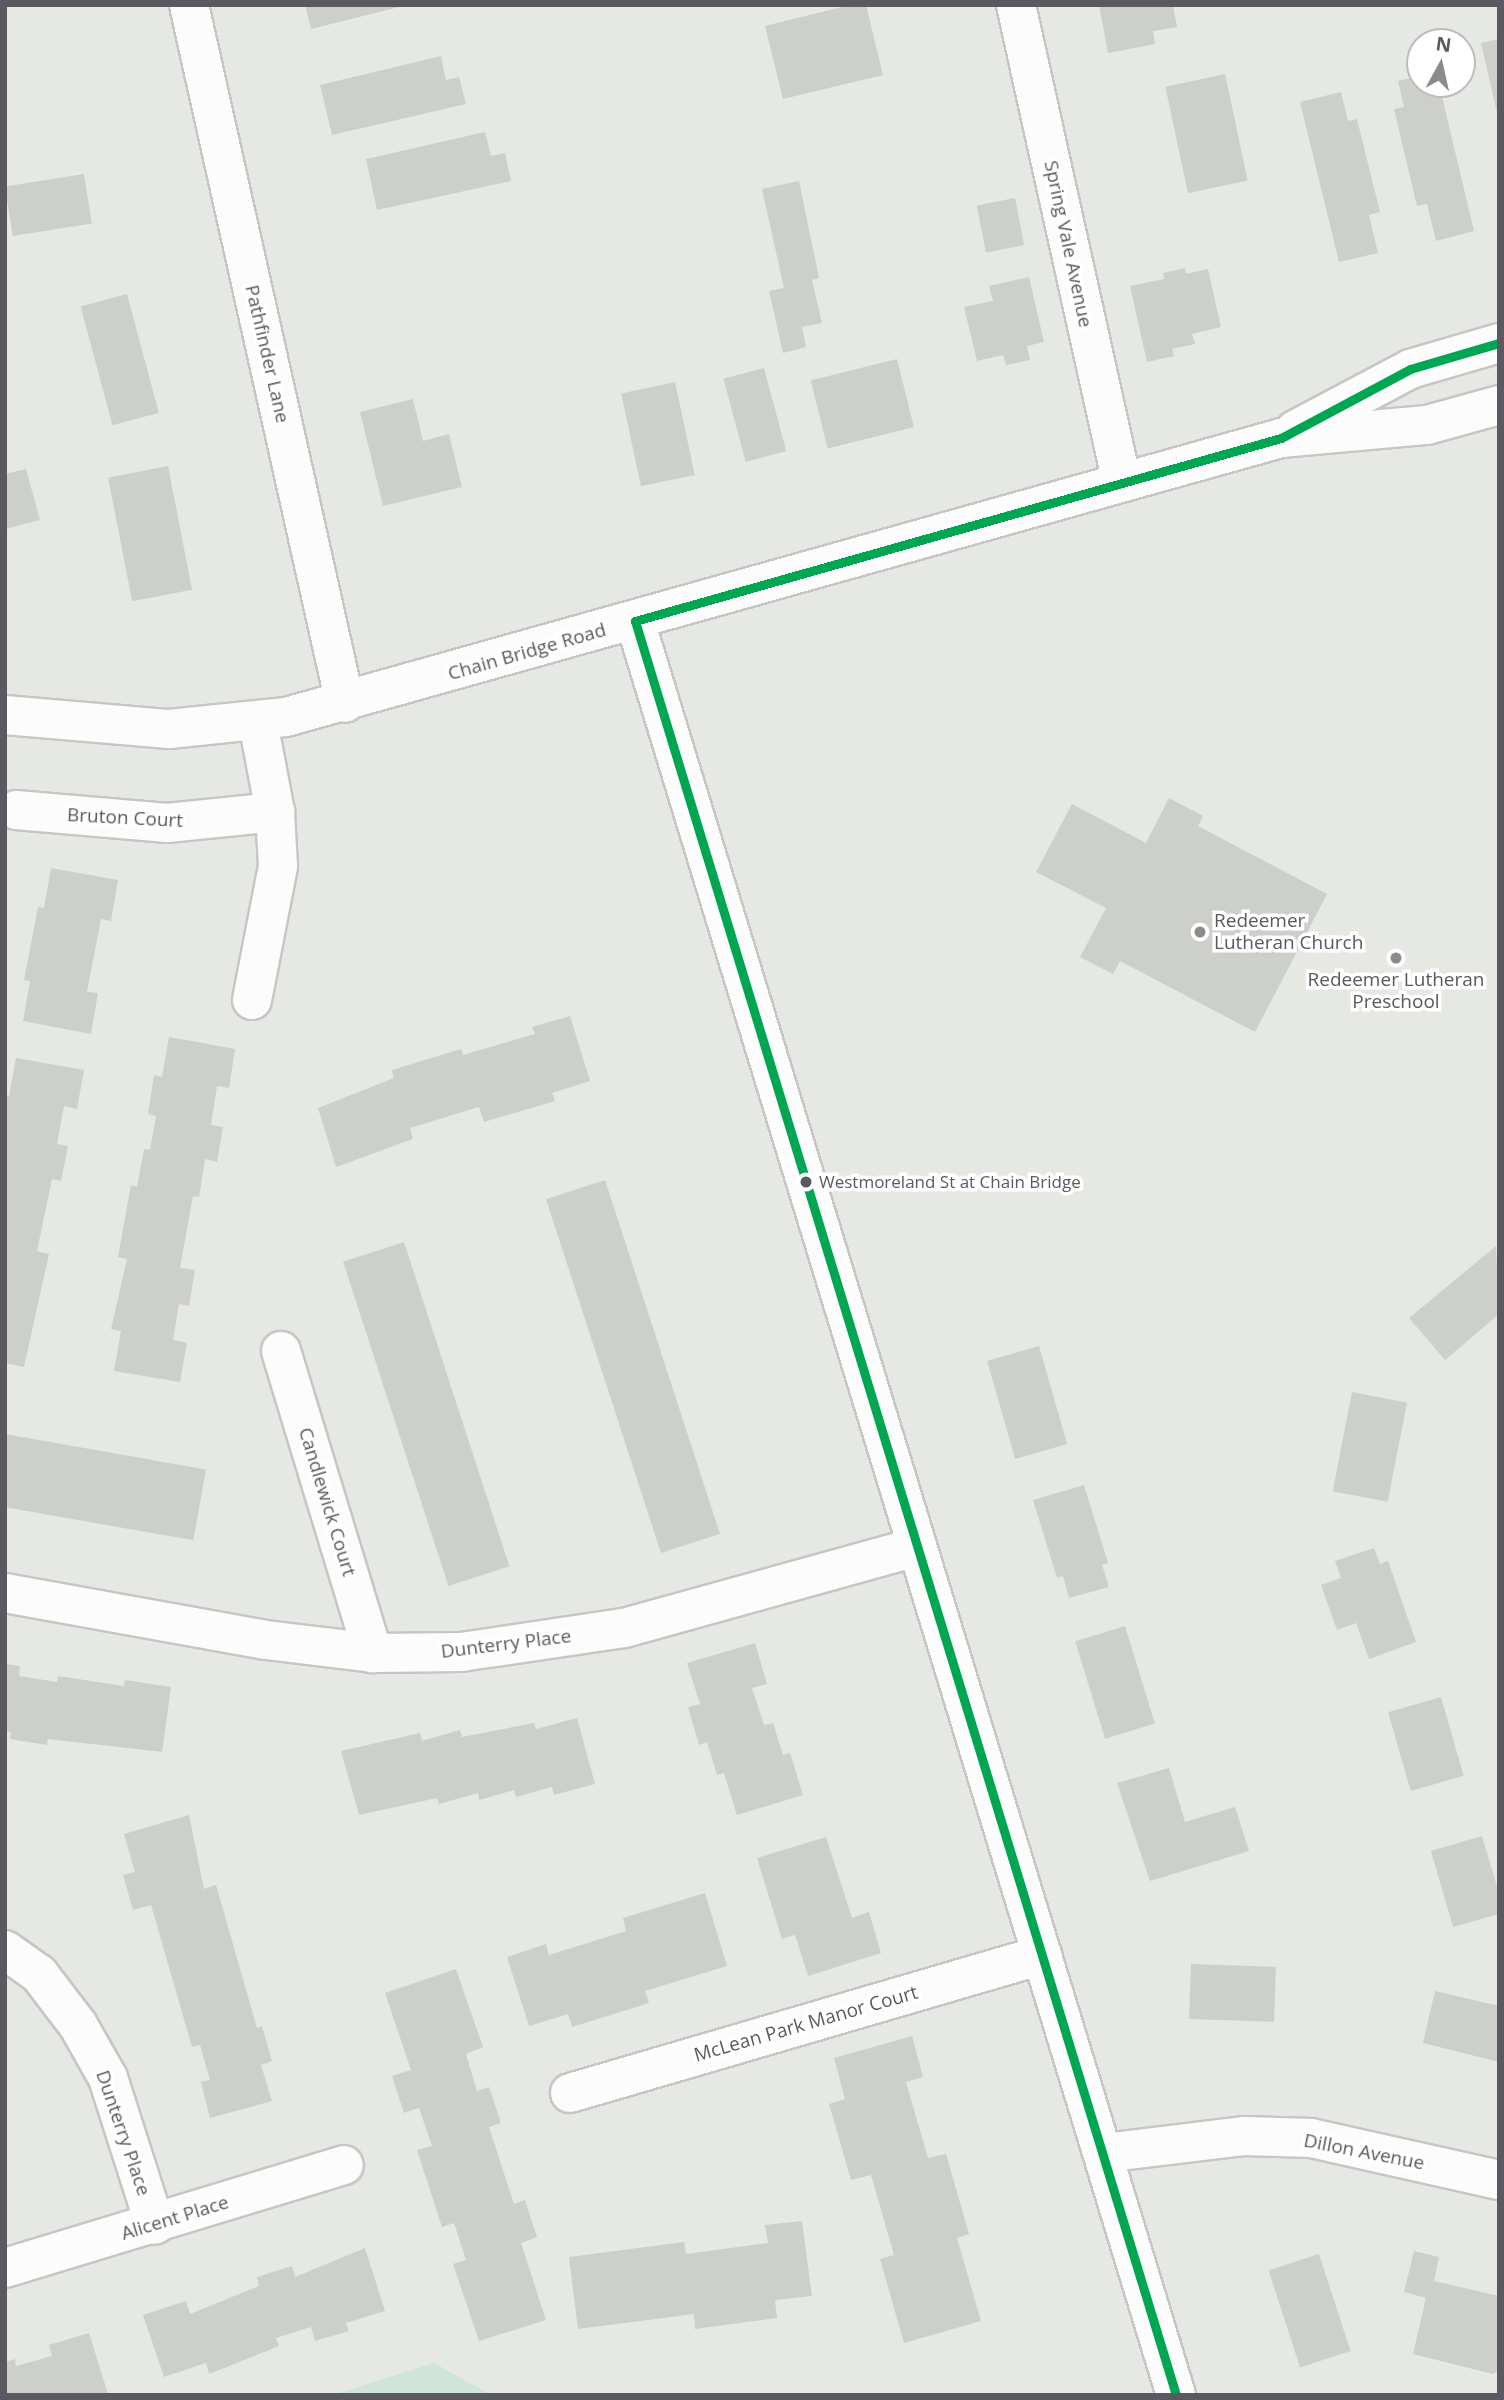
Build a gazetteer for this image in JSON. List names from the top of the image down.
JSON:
{
  "streets": {
    "street": [
      "Spring Vale Avenue",
      "Pathfinder Lane",
      "Chain Bridge Road",
      "Bruton Court",
      "Candlewick Court",
      "Dunterry Place",
      "McLean Park Manor Court",
      "Dillon Avenue",
      "Alicent Place"
    ]
  },
  "crossings": [
    ["Spring Vale Avenue", "Chain Bridge Road"],
    ["Pathfinder Lane", "Chain Bridge Road"],
    ["Candlewick Court", "Dunterry Place"],
    ["Dunterry Place", "Alicent Place"]
  ],
  "places": ["Redeemer Lutheran Church", "Redeemer Lutheran Preschool", "Westmoreland St at Chain Bridge"],
  "north": "top"
}
